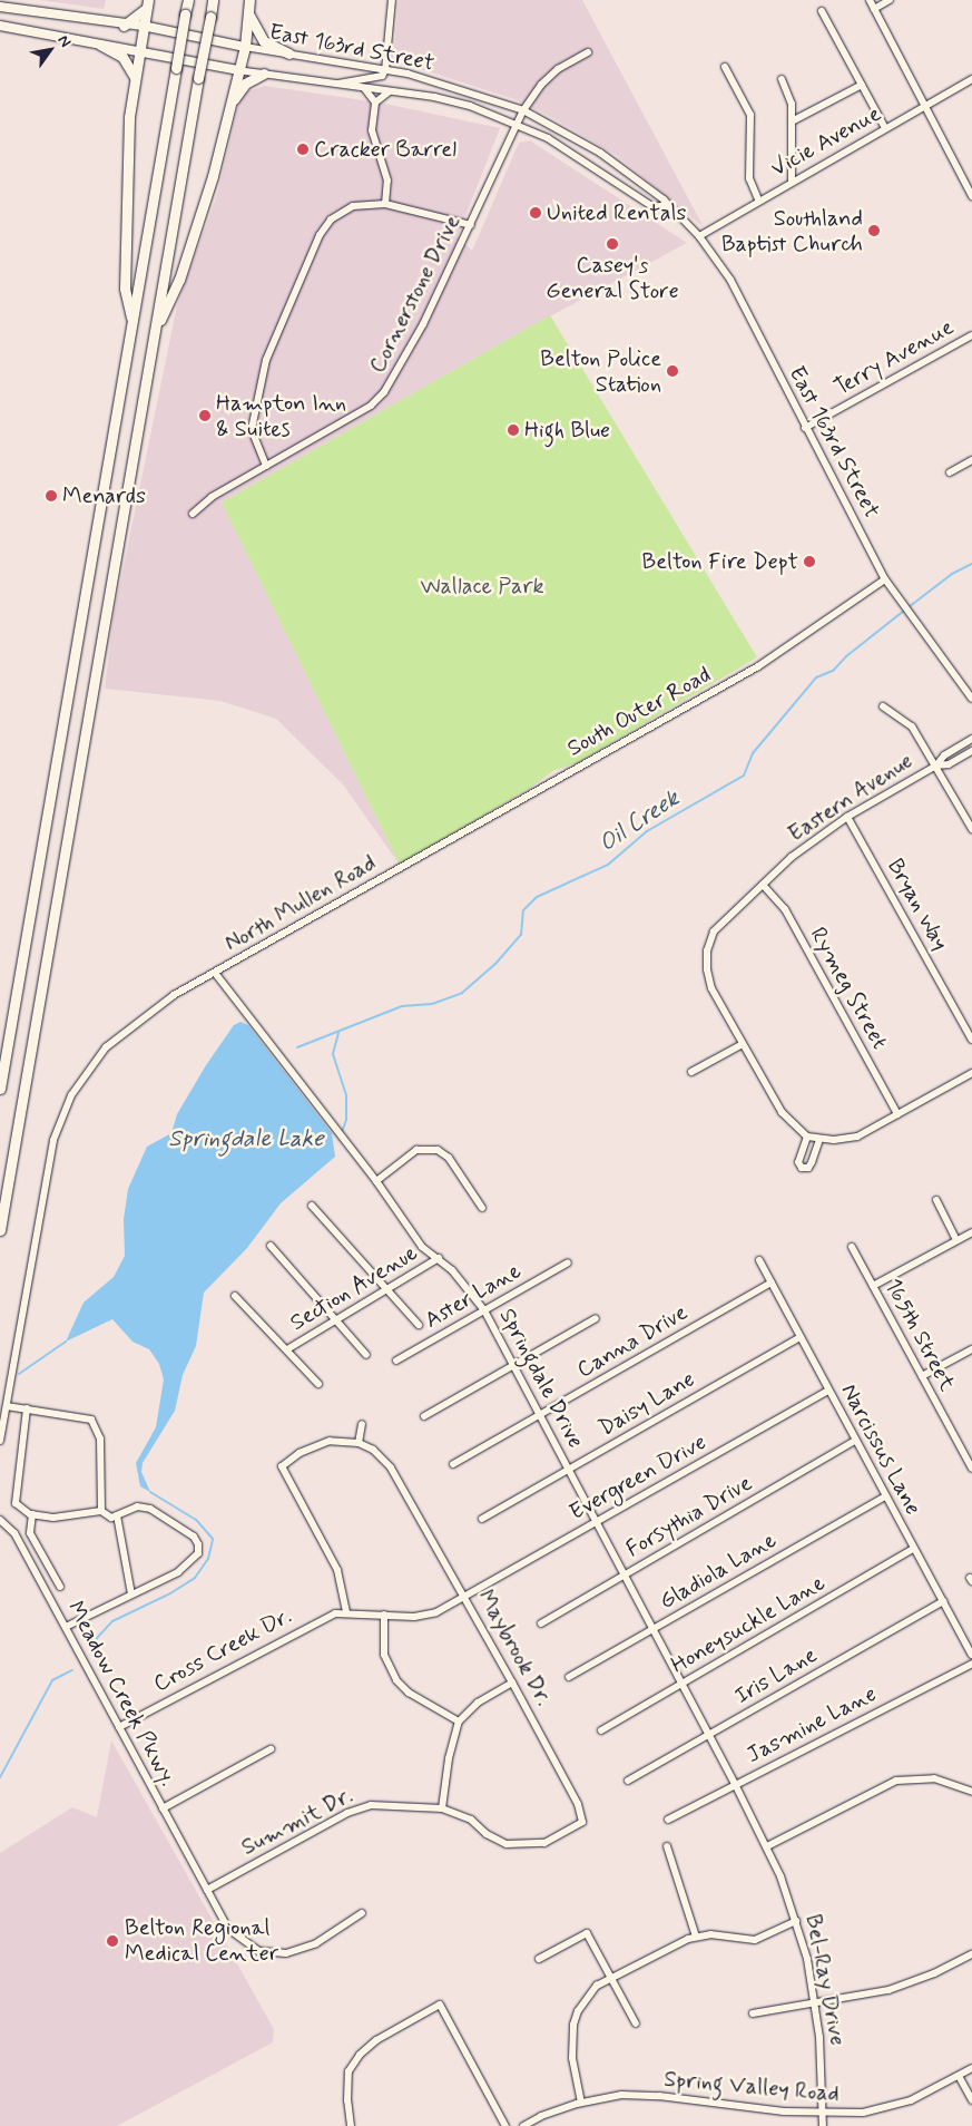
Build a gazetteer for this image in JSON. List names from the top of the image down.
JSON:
{
  "streets": {
    "main road": ["East 163rd Street"],
    "street": [
      "Vicie Avenue",
      "Cornerstone Drive",
      "Terry Avenue",
      "South Outer Road",
      "Eastern Avenue",
      "North Mullen Road",
      "Bryan Way",
      "Rymeg Street",
      "Section Avenue",
      "Aster Lane",
      "165th Street",
      "Canna Drive",
      "Springdale Drive",
      "Daisy Lane",
      "Narcissus Lane",
      "Evergreen Drive",
      "Forsythia Drive",
      "Gladiola Lane",
      "Honeysuckle Lane",
      "Maybrook Dr.",
      "Cross Creek Dr.",
      "Iris Lane",
      "Meadow Creek Pkwy.",
      "Jasmine Lane",
      "Summit Dr.",
      "Bel-Ray Drive",
      "Spring Valley Road"
    ]
  },
  "crossings": [
    ["East 163rd Street", "Vicie Avenue"],
    ["East 163rd Street", "Cornerstone Drive"],
    ["East 163rd Street", "Terry Avenue"],
    ["East 163rd Street", "South Outer Road"],
    ["South Outer Road", "North Mullen Road"],
    ["Eastern Avenue", "Bryan Way"],
    ["Eastern Avenue", "Rymeg Street"],
    ["North Mullen Road", "Springdale Drive"],
    ["Section Avenue", "Springdale Drive"],
    ["Aster Lane", "Springdale Drive"],
    ["Canna Drive", "Springdale Drive"],
    ["Canna Drive", "Narcissus Lane"],
    ["Springdale Drive", "Daisy Lane"],
    ["Springdale Drive", "Evergreen Drive"],
    ["Springdale Drive", "Forsythia Drive"],
    ["Springdale Drive", "Gladiola Lane"],
    ["Springdale Drive", "Honeysuckle Lane"],
    ["Springdale Drive", "Iris Lane"],
    ["Springdale Drive", "Jasmine Lane"],
    ["Springdale Drive", "Bel-Ray Drive"],
    ["Daisy Lane", "Narcissus Lane"],
    ["Narcissus Lane", "Evergreen Drive"],
    ["Narcissus Lane", "Forsythia Drive"],
    ["Narcissus Lane", "Gladiola Lane"],
    ["Narcissus Lane", "Honeysuckle Lane"],
    ["Narcissus Lane", "Iris Lane"],
    ["Evergreen Drive", "Maybrook Dr."],
    ["Evergreen Drive", "Cross Creek Dr."],
    ["Maybrook Dr.", "Summit Dr."],
    ["Cross Creek Dr.", "Meadow Creek Pkwy."],
    ["Meadow Creek Pkwy.", "Summit Dr."],
    ["Bel-Ray Drive", "Spring Valley Road"]
  ],
  "water": ["Oil Creek", "Springdale Lake"],
  "parks": ["Wallace Park"],
  "places": [
    "Cracker Barrel",
    "United Rentals",
    "Southland Baptist Church",
    "Casey's General Store",
    "Belton Police Station",
    "Hampton Inn & Suites",
    "High Blue",
    "Menards",
    "Belton Fire Dept",
    "Belton Regional Medical Center"
  ],
  "north": "top right"
}
